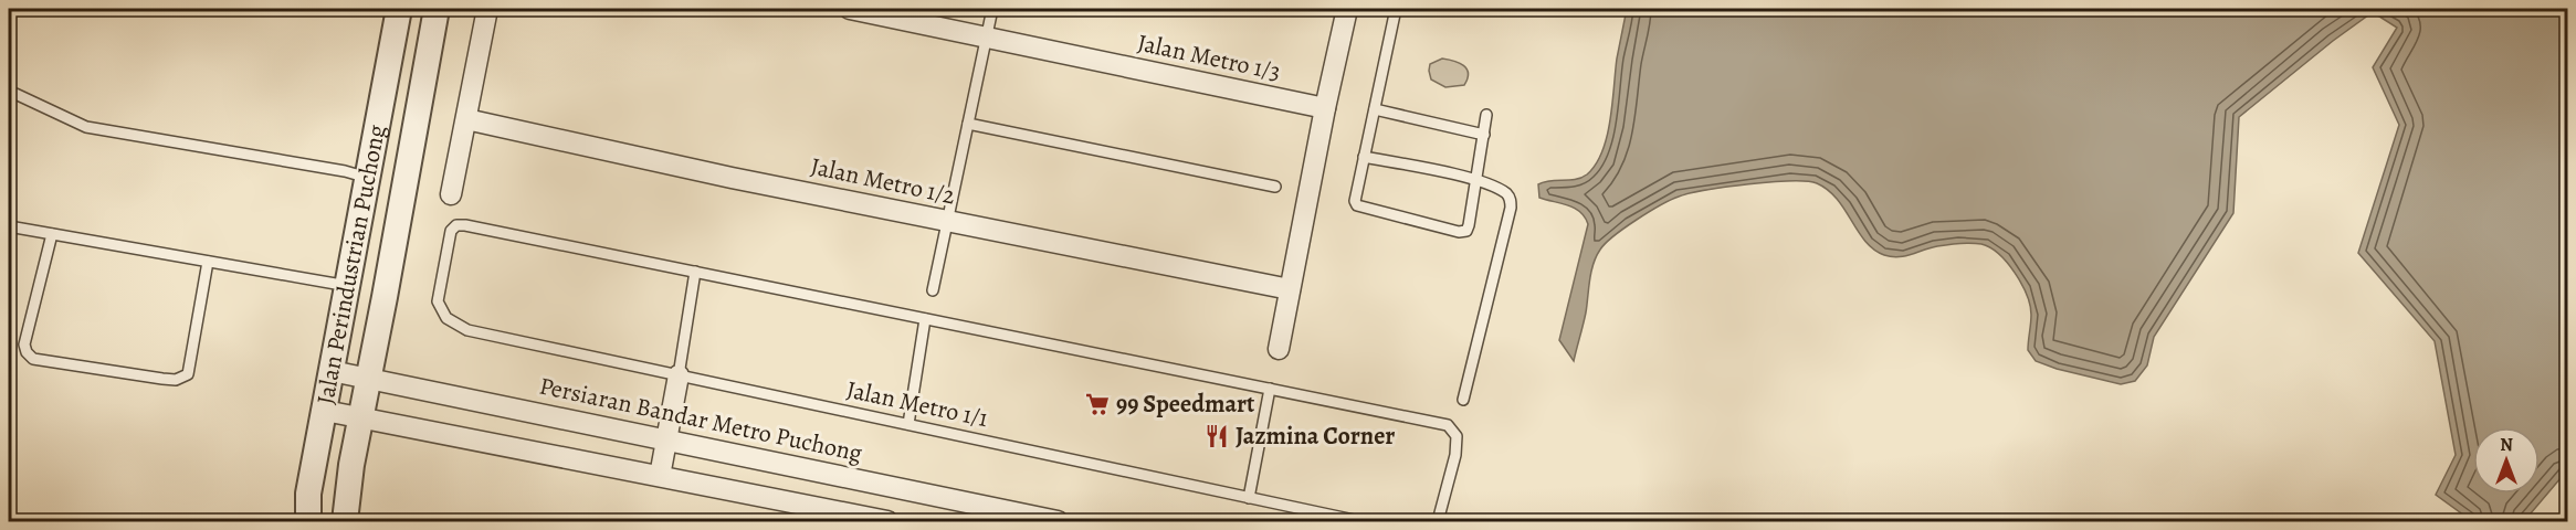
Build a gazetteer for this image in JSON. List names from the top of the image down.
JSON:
{
  "streets": {
    "street": [
      "Jalan Metro 1/3",
      "Jalan Metro 1/2",
      "Jalan Perindustrian Puchong",
      "Persiaran Bandar Metro Puchong"
    ],
    "lane": ["Jalan Metro 1/1"]
  },
  "crossings": [
    ["Jalan Perindustrian Puchong", "Persiaran Bandar Metro Puchong"]
  ],
  "places": {
    "supermarket": ["99 Speedmart"],
    "restaurant": ["Jazmina Corner"]
  },
  "north": "top"
}
